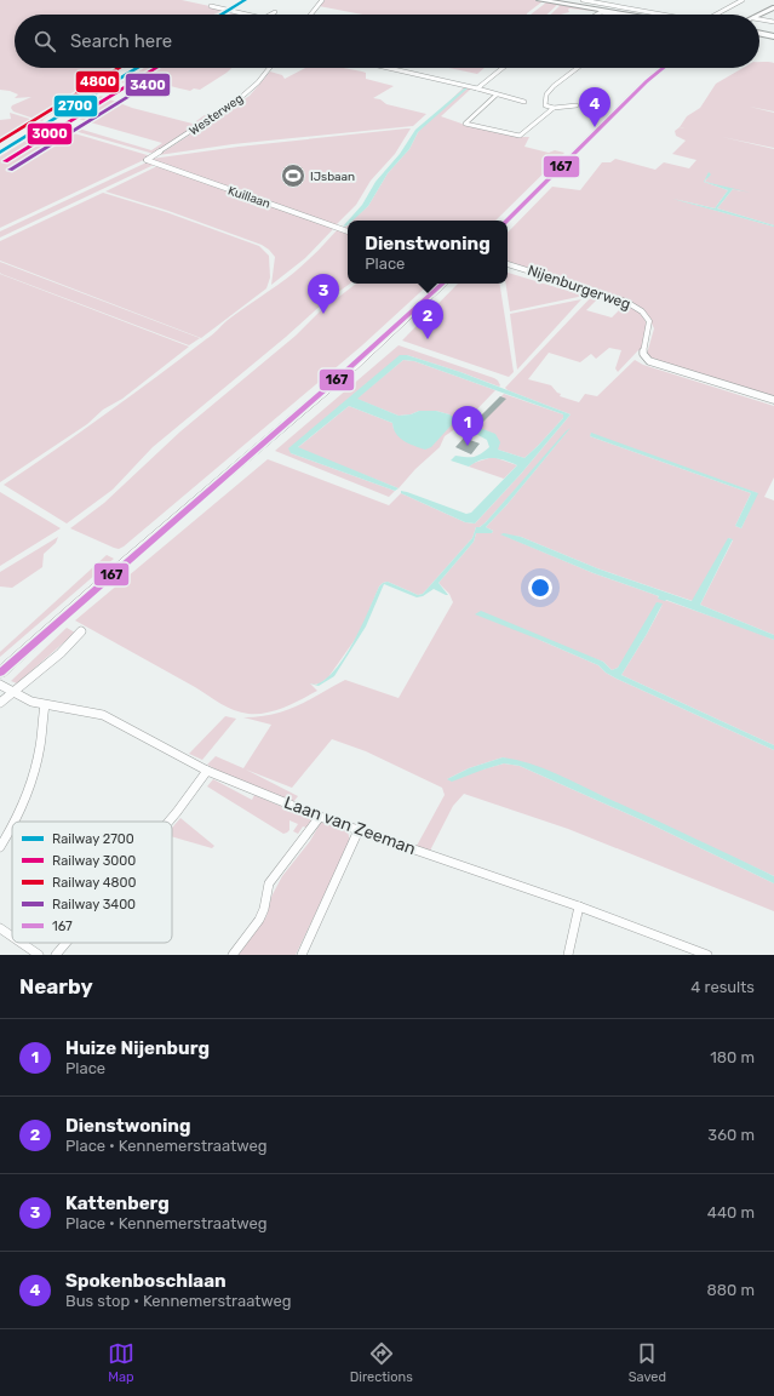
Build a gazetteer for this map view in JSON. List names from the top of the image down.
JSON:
{
  "streets": {
    "street": [
      "Westerweg",
      "Kuillaan",
      "Nijenburgerweg",
      "Laan van Zeeman"
    ]
  },
  "crossings": [
    ["Westerweg", "Kuillaan"]
  ],
  "places": {
    "sports": ["IJsbaan"]
  },
  "lines": [
    "rail line 2700",
    "rail line 3000",
    "rail line 4800",
    "transit line 167",
    "rail line 3400"
  ],
  "legend": [
    "Railway 2700",
    "Railway 3000",
    "Railway 4800",
    "Railway 3400",
    "167"
  ],
  "page": {
    "search": "Search here",
    "pins": [
      "4",
      "3",
      "2",
      "1"
    ],
    "popup": ["Dienstwoning", "Place"],
    "heading": ["Nearby", "4 results"],
    "list": [
      {
        "mark": "1",
        "name": "Huize Nijenburg",
        "note": "Place",
        "value": "180 m"
      },
      {
        "mark": "2",
        "name": "Dienstwoning",
        "note": "Place · Kennemerstraatweg",
        "value": "360 m"
      },
      {
        "mark": "3",
        "name": "Kattenberg",
        "note": "Place · Kennemerstraatweg",
        "value": "440 m"
      },
      {
        "mark": "4",
        "name": "Spokenboschlaan",
        "note": "Bus stop · Kennemerstraatweg",
        "value": "880 m"
      }
    ],
    "nav": ["Map", "Directions", "Saved"]
  }
}
